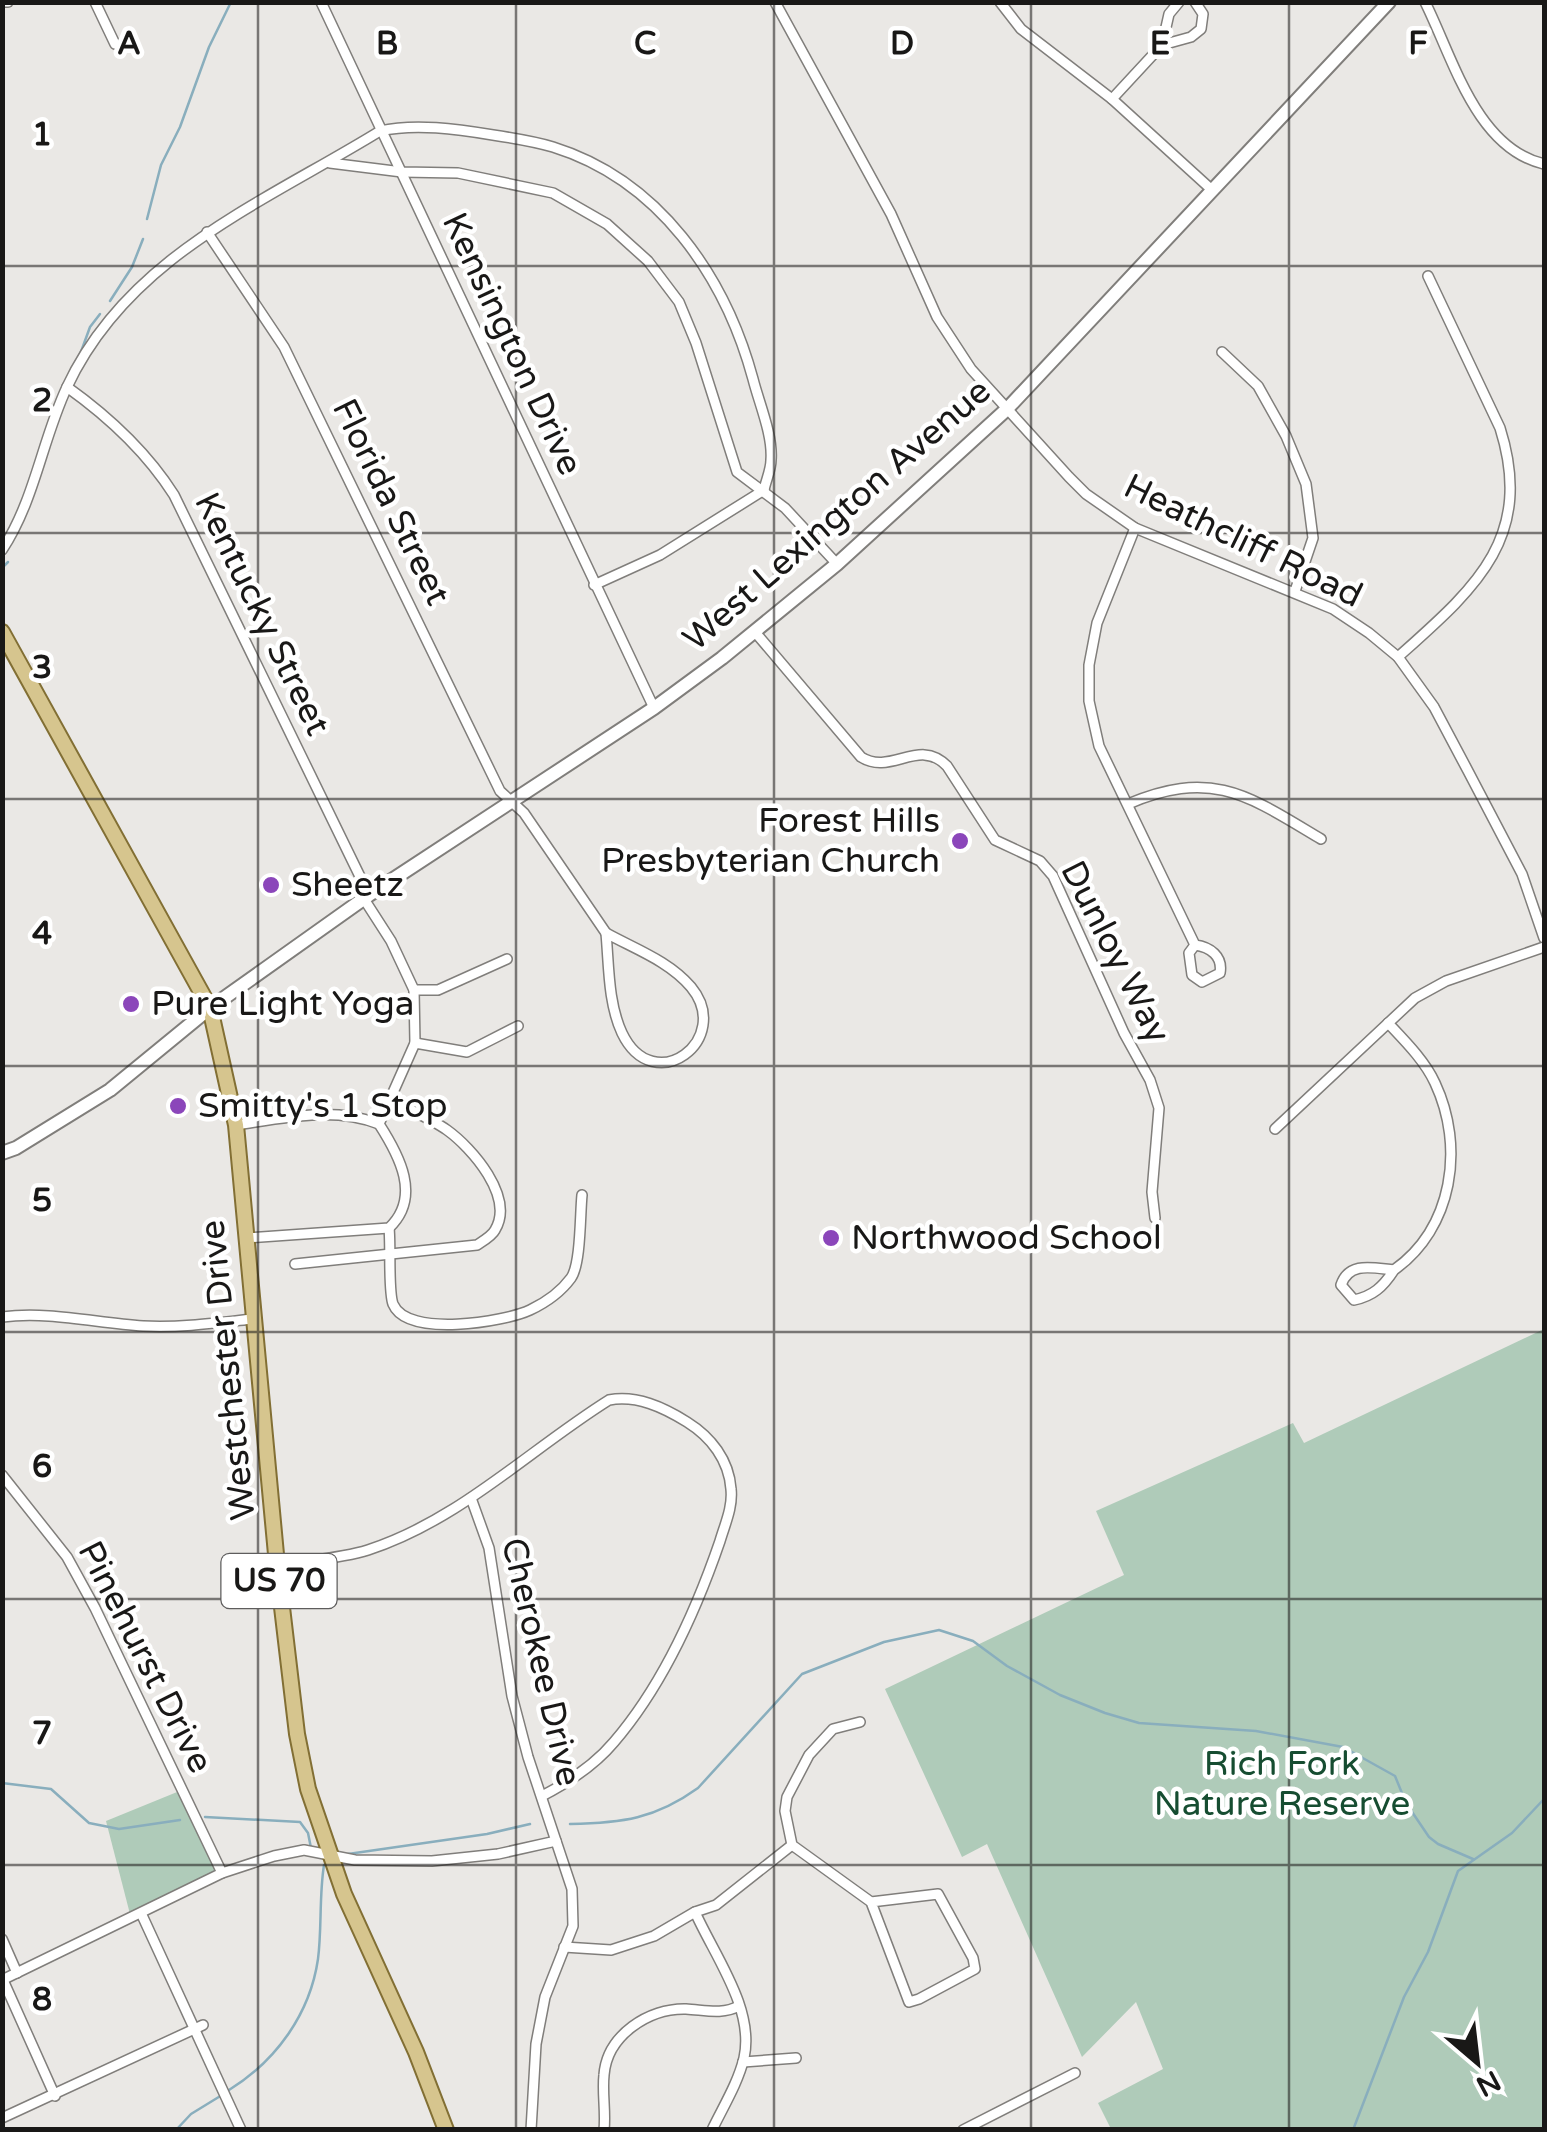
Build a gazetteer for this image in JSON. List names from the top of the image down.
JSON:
{
  "streets": {
    "main road": ["Westchester Drive", "US 70"],
    "street": [
      "Kensington Drive",
      "Florida Street",
      "West Lexington Avenue",
      "Heathcliff Road",
      "Kentucky Street",
      "Dunloy Way",
      "Pinehurst Drive",
      "Cherokee Drive"
    ]
  },
  "crossings": [
    ["Kensington Drive", "West Lexington Avenue"],
    ["Florida Street", "West Lexington Avenue"],
    ["West Lexington Avenue", "Heathcliff Road"],
    ["West Lexington Avenue", "Kentucky Street"],
    ["West Lexington Avenue", "Dunloy Way"],
    ["West Lexington Avenue", "Westchester Drive"]
  ],
  "parks": ["Rich Fork Nature Reserve"],
  "places": [
    "Forest Hills Presbyterian Church",
    "Sheetz",
    "Pure Light Yoga",
    "Smitty's 1 Stop",
    "Northwood School"
  ],
  "north": "bottom right",
  "grid": {
    "columns": [
      "A",
      "B",
      "C",
      "D",
      "E",
      "F"
    ],
    "rows": [
      "1",
      "2",
      "3",
      "4",
      "5",
      "6",
      "7",
      "8"
    ]
  }
}
